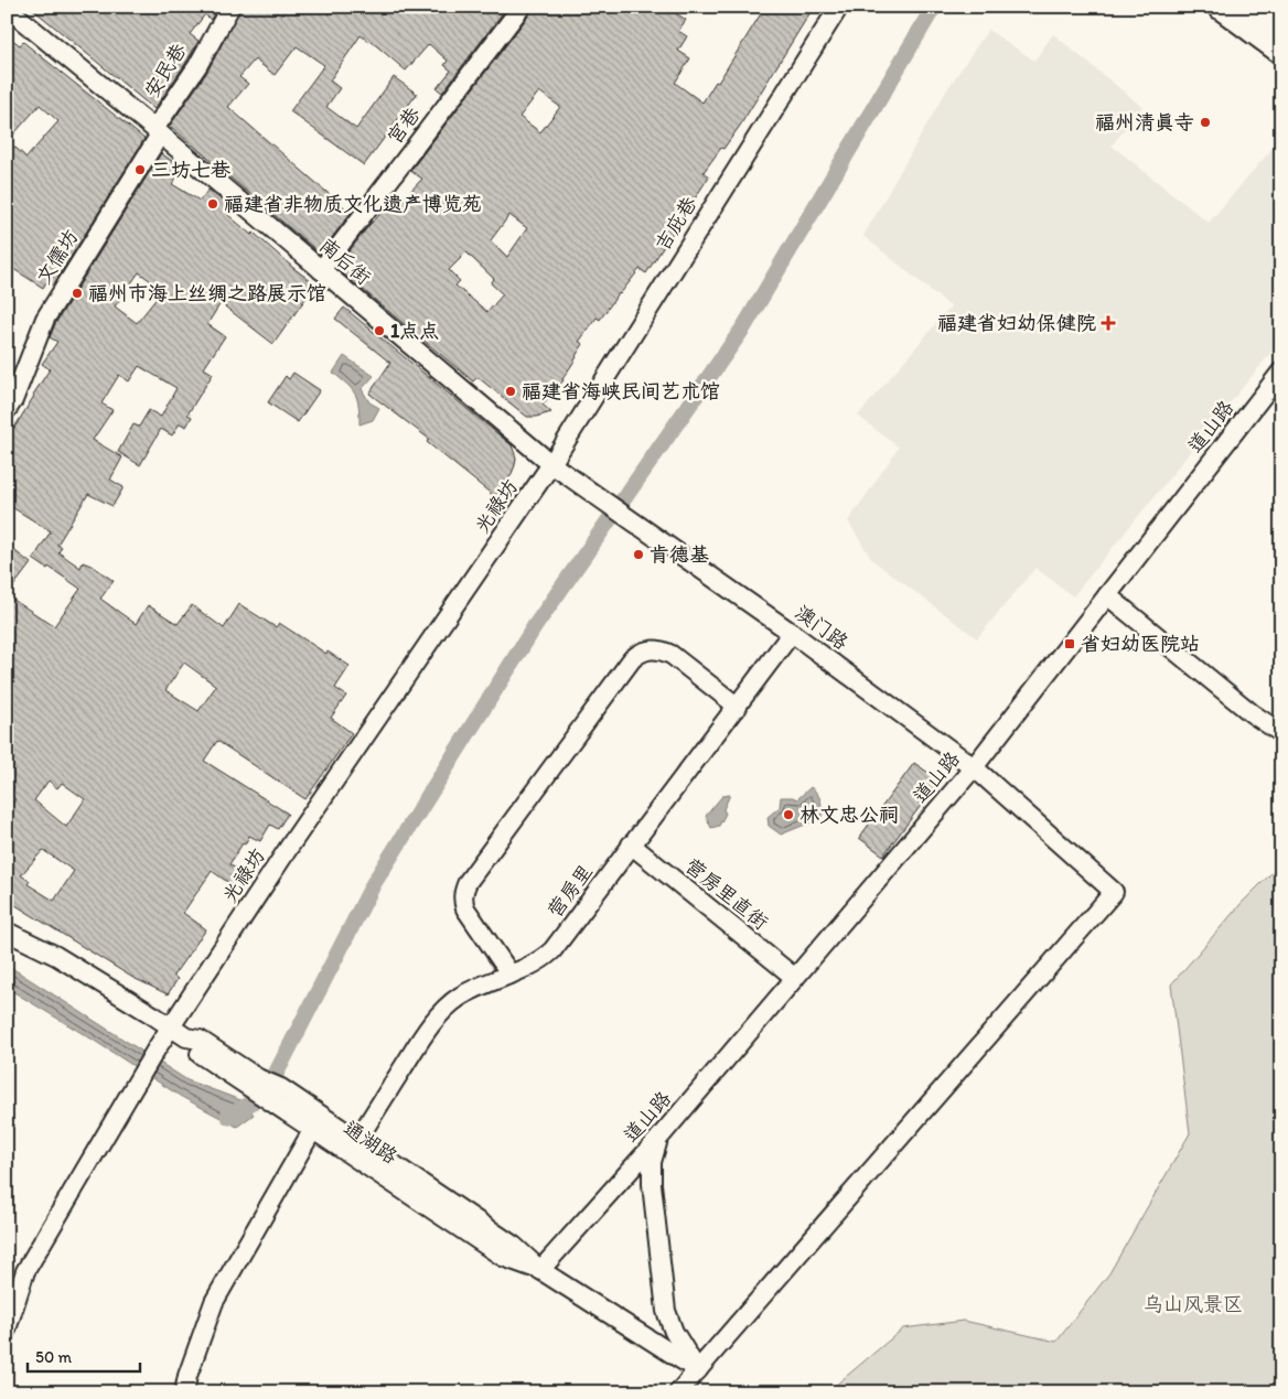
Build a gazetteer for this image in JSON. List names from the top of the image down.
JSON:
{
  "streets": {
    "street": [
      "安民巷",
      "宫巷",
      "吉庇巷",
      "文儒坊",
      "南后街",
      "道山路",
      "光禄坊",
      "澳门路",
      "营房里",
      "营房里直街",
      "通湖路"
    ]
  },
  "crossings": [
    ["安民巷", "文儒坊"],
    ["安民巷", "南后街"],
    ["宫巷", "南后街"],
    ["吉庇巷", "南后街"],
    ["吉庇巷", "光禄坊"],
    ["吉庇巷", "澳门路"],
    ["文儒坊", "南后街"],
    ["南后街", "光禄坊"],
    ["南后街", "澳门路"],
    ["道山路", "澳门路"],
    ["道山路", "营房里直街"],
    ["道山路", "通湖路"],
    ["光禄坊", "澳门路"],
    ["光禄坊", "通湖路"],
    ["澳门路", "营房里"],
    ["澳门路", "通湖路"],
    ["营房里", "营房里直街"],
    ["营房里", "通湖路"]
  ],
  "parks": ["乌山风景区"],
  "places": {
    "other": [
      "福州清真寺",
      "三坊七巷",
      "福建省非物质文化遗产博览苑",
      "福州市海上丝绸之路展示馆",
      "1点点",
      "福建省海峡民间艺术馆",
      "肯德基",
      "林文忠公祠"
    ],
    "health": ["福建省妇幼保健院"],
    "transit": ["省妇幼医院站"]
  },
  "scale_bar": "50 m"
}
